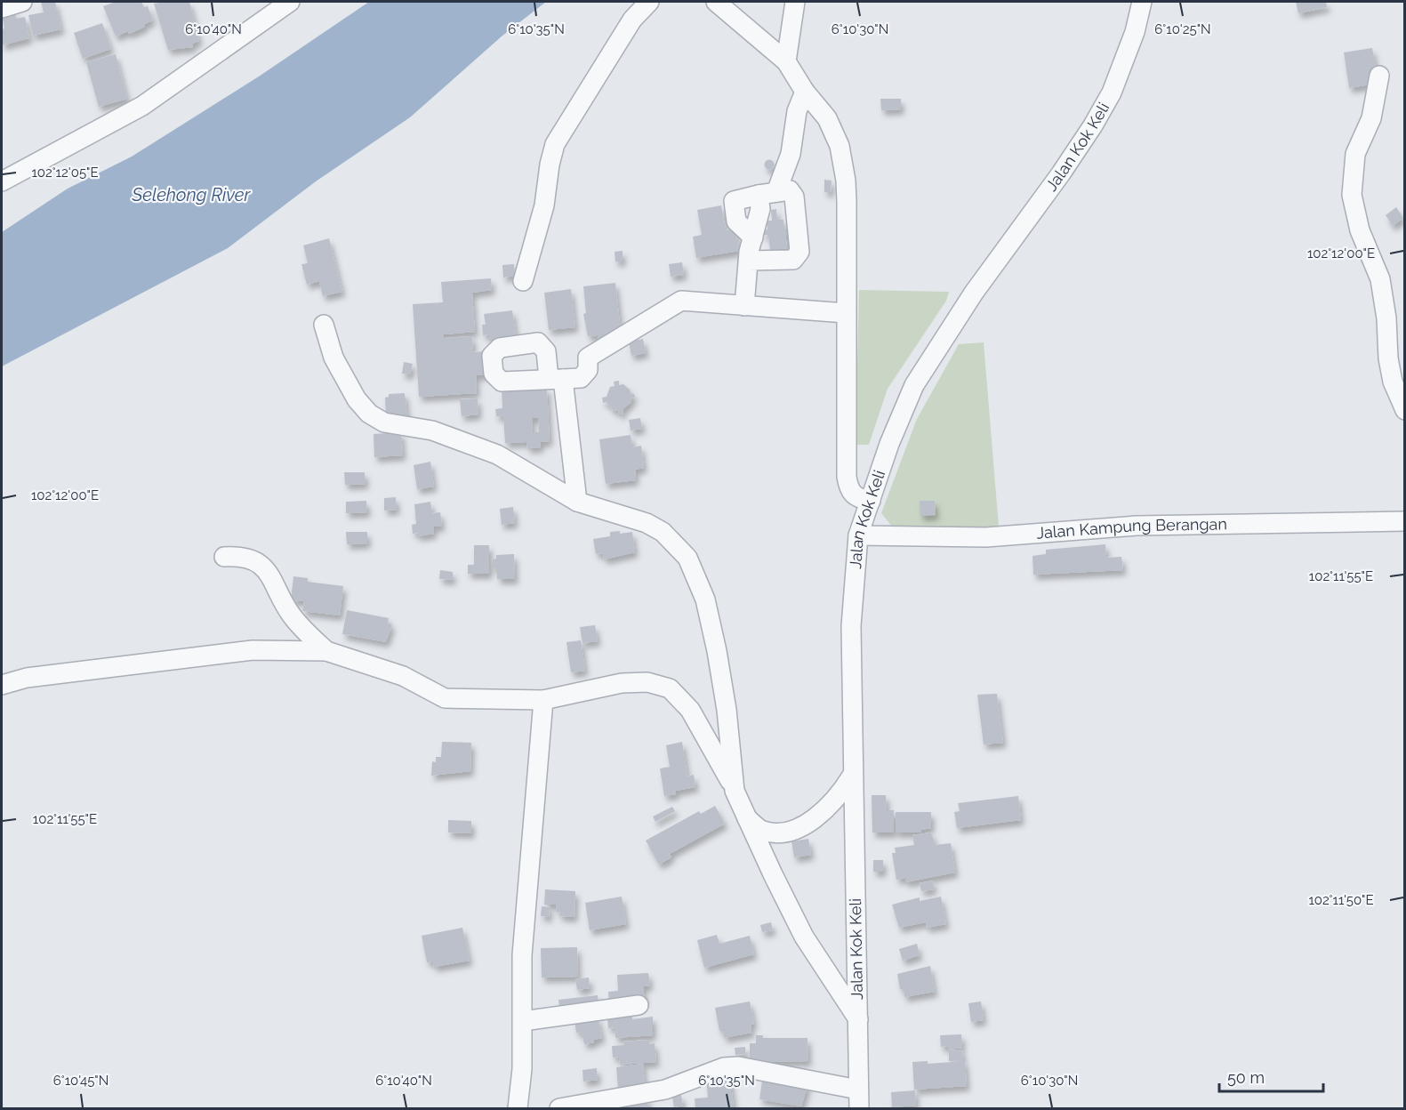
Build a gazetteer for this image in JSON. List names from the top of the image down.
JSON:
{
  "streets": {
    "street": ["Jalan Kok Keli", "Jalan Kampung Berangan"]
  },
  "crossings": [
    ["Jalan Kok Keli", "Jalan Kampung Berangan"]
  ],
  "water": ["Selehong River"],
  "scale_bar": "50 m",
  "coordinates": [
    "6°10'40\"N",
    "6°10'35\"N",
    "6°10'30\"N",
    "6°10'25\"N",
    "102°12'05\"E",
    "102°12'00\"E",
    "102°11'55\"E",
    "102°11'50\"E",
    "6°10'45\"N"
  ]
}
